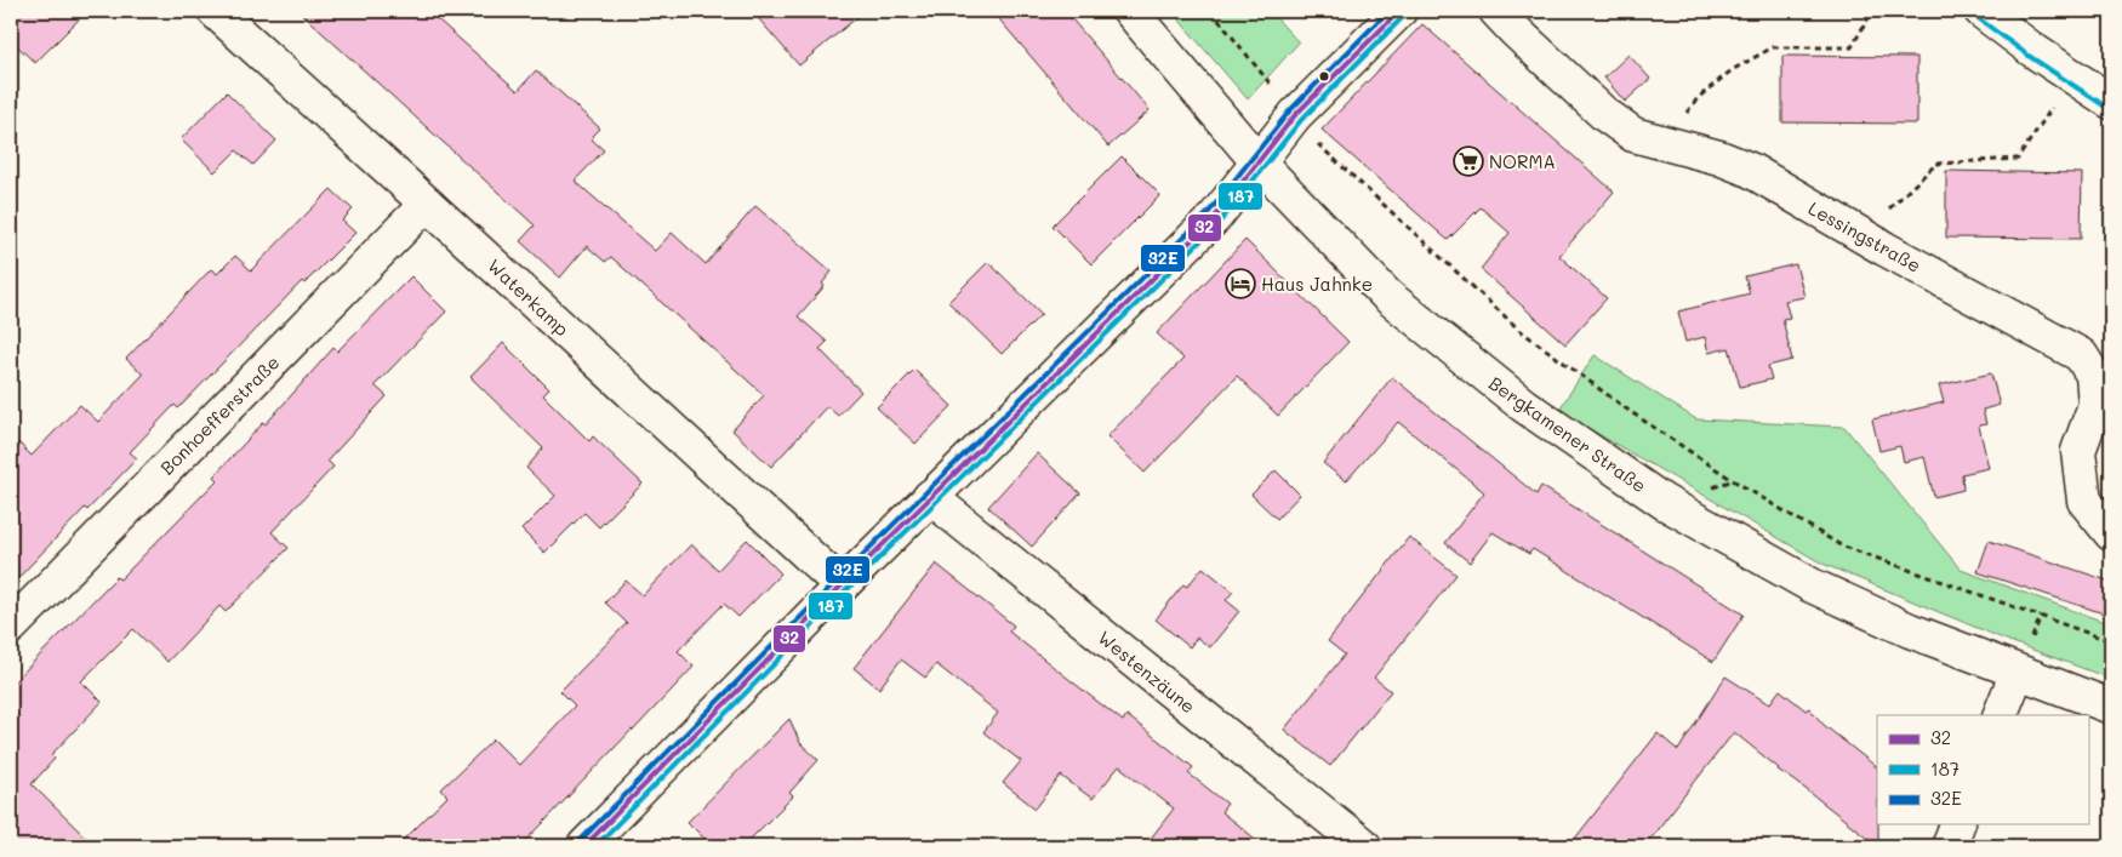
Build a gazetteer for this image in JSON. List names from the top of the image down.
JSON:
{
  "streets": {
    "street": [
      "Lessingstraße",
      "Waterkamp",
      "Bonhoefferstraße",
      "Bergkamener Straße",
      "Westenzäune"
    ]
  },
  "crossings": [
    ["Waterkamp", "Bonhoefferstraße"]
  ],
  "places": {
    "supermarket": ["NORMA"],
    "hotel": ["Haus Jahnke"]
  },
  "lines": ["transit line 32", "transit line 32E", "transit line 187"],
  "legend": ["32", "187", "32E"]
}
